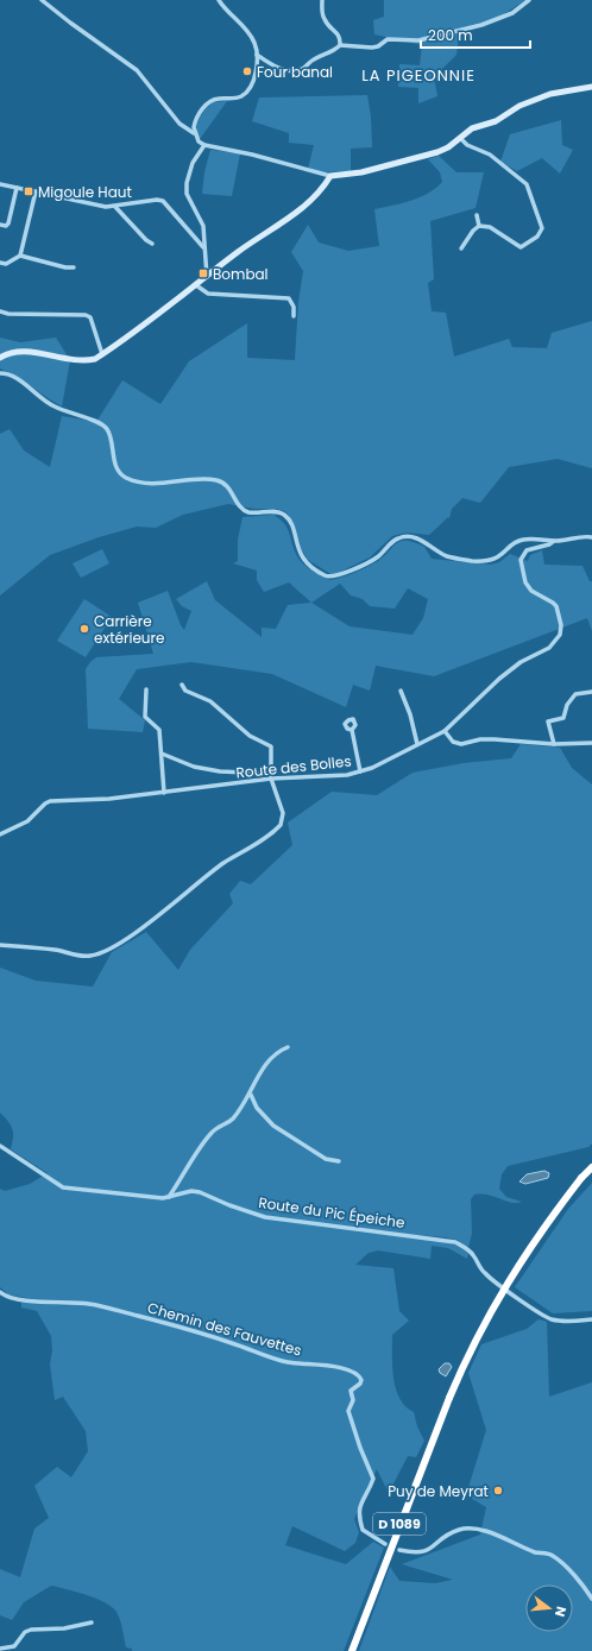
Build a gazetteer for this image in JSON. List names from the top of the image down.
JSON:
{
  "streets": {
    "highway": ["D 1089"],
    "street": ["Route des Bolles", "Route du Pic Épeiche", "Chemin des Fauvettes"]
  },
  "districts": ["LA PIGEONNIE"],
  "places": {
    "other": ["Four banal", "Carrière extérieure", "Puy de Meyrat"],
    "transit": ["Migoule Haut", "Bombal"]
  },
  "scale_bar": "200 m",
  "north": "right"
}
